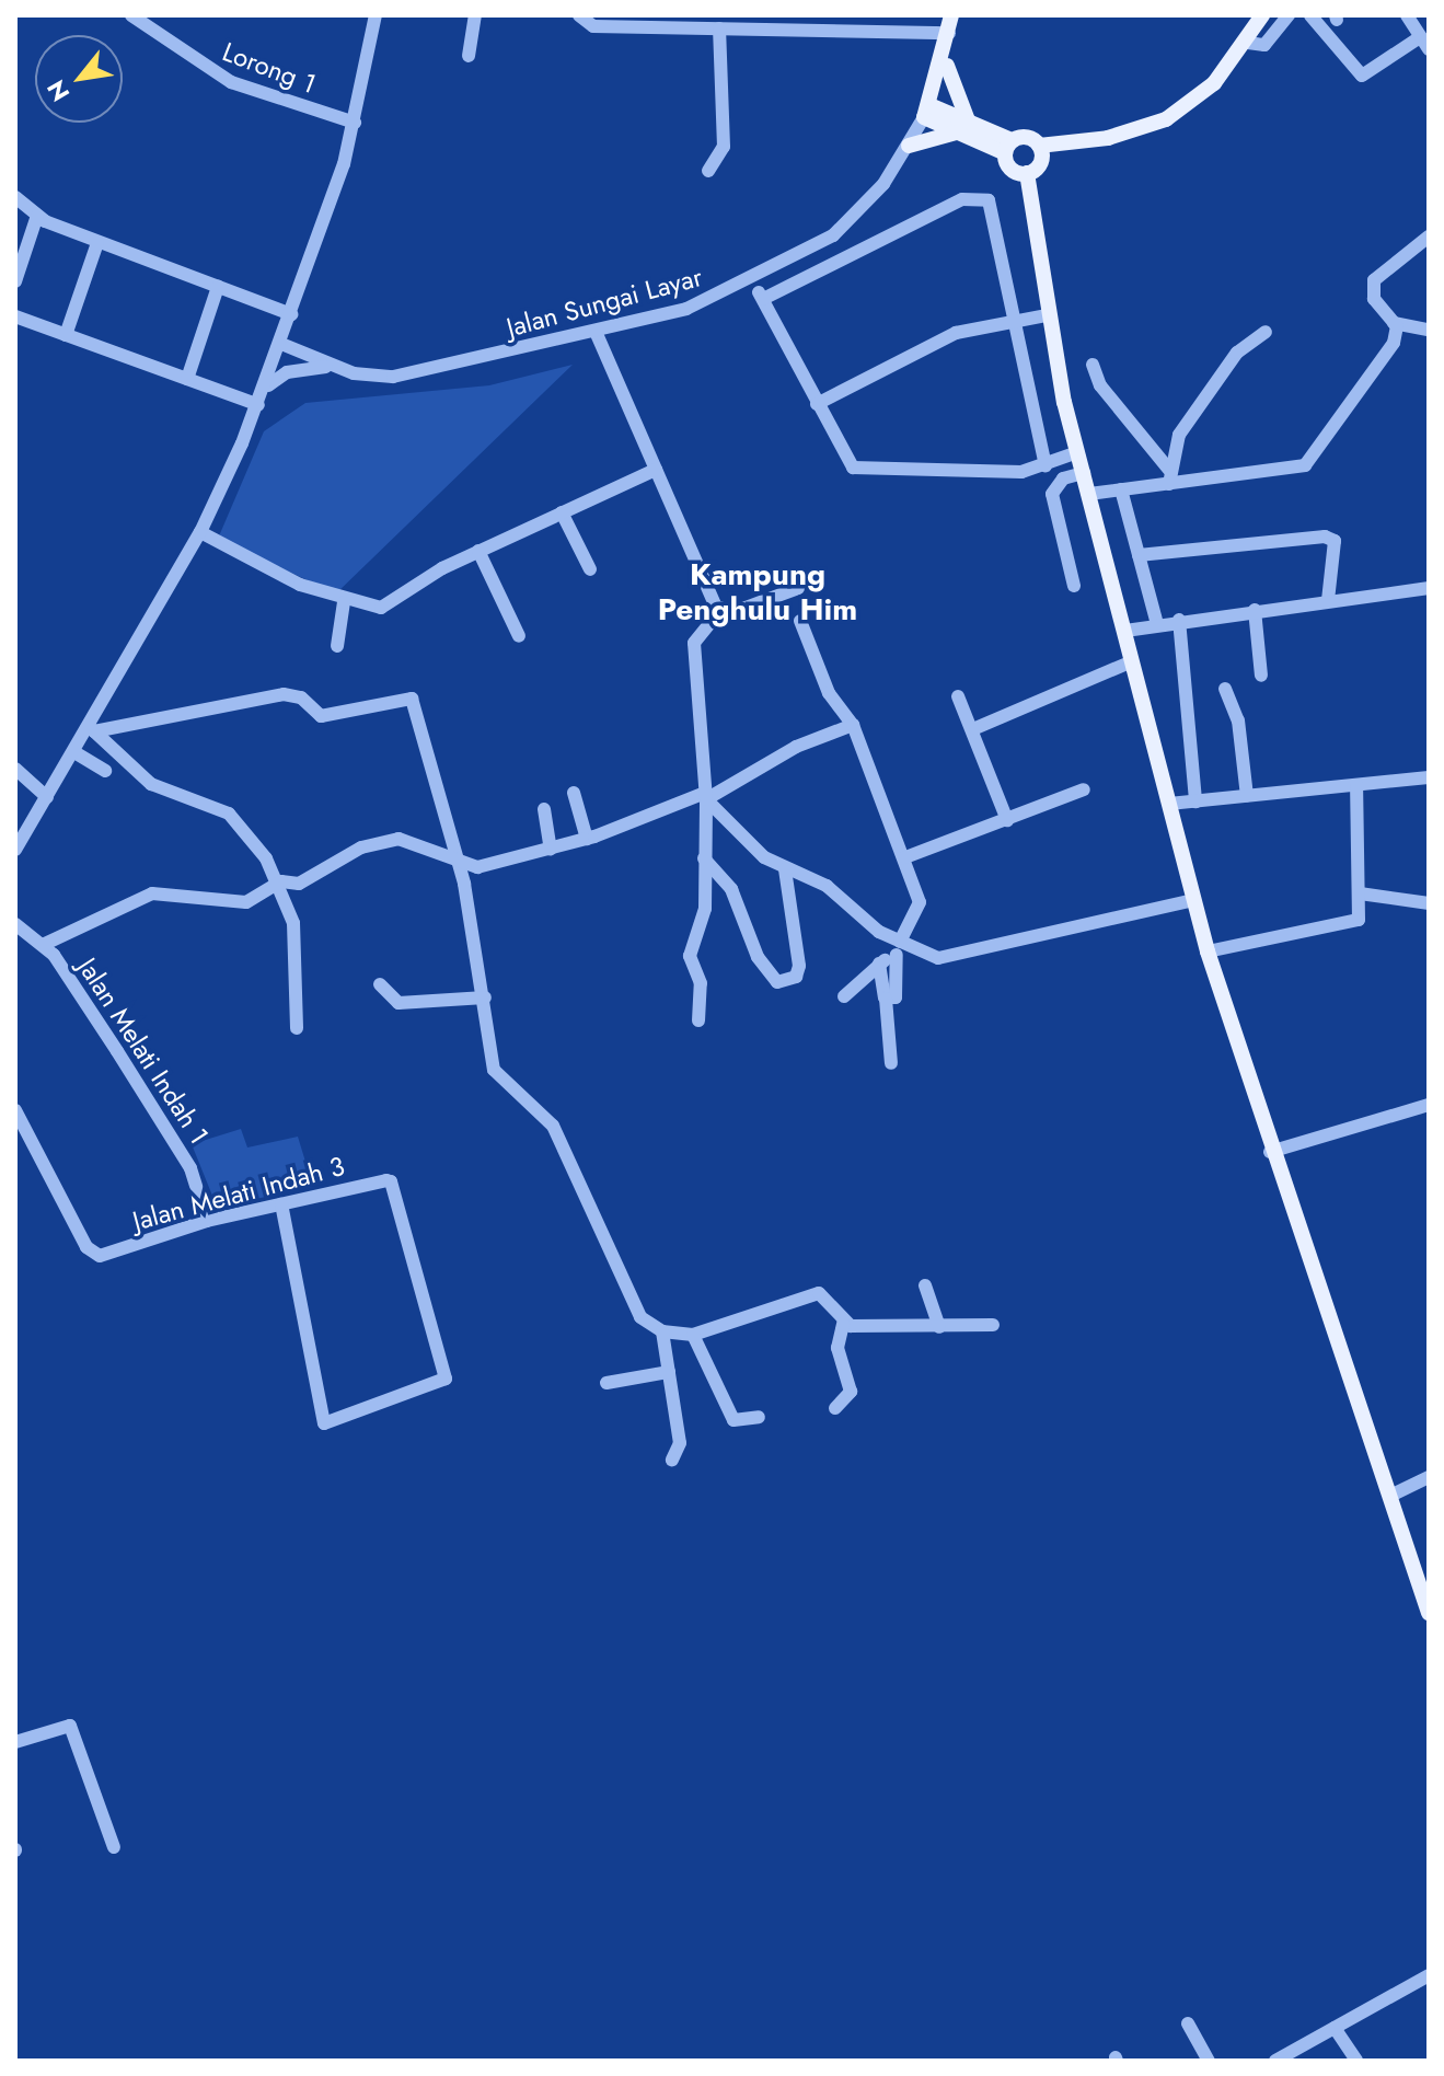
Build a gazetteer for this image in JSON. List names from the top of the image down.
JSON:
{
  "streets": {
    "main road": ["Jalan Sungai Layar"],
    "street": ["Lorong 1", "Jalan Melati Indah 1", "Jalan Melati Indah 3"]
  },
  "crossings": [
    ["Jalan Melati Indah 1", "Jalan Melati Indah 3"]
  ],
  "districts": ["Kampung Penghulu Him"],
  "north": "bottom left"
}
